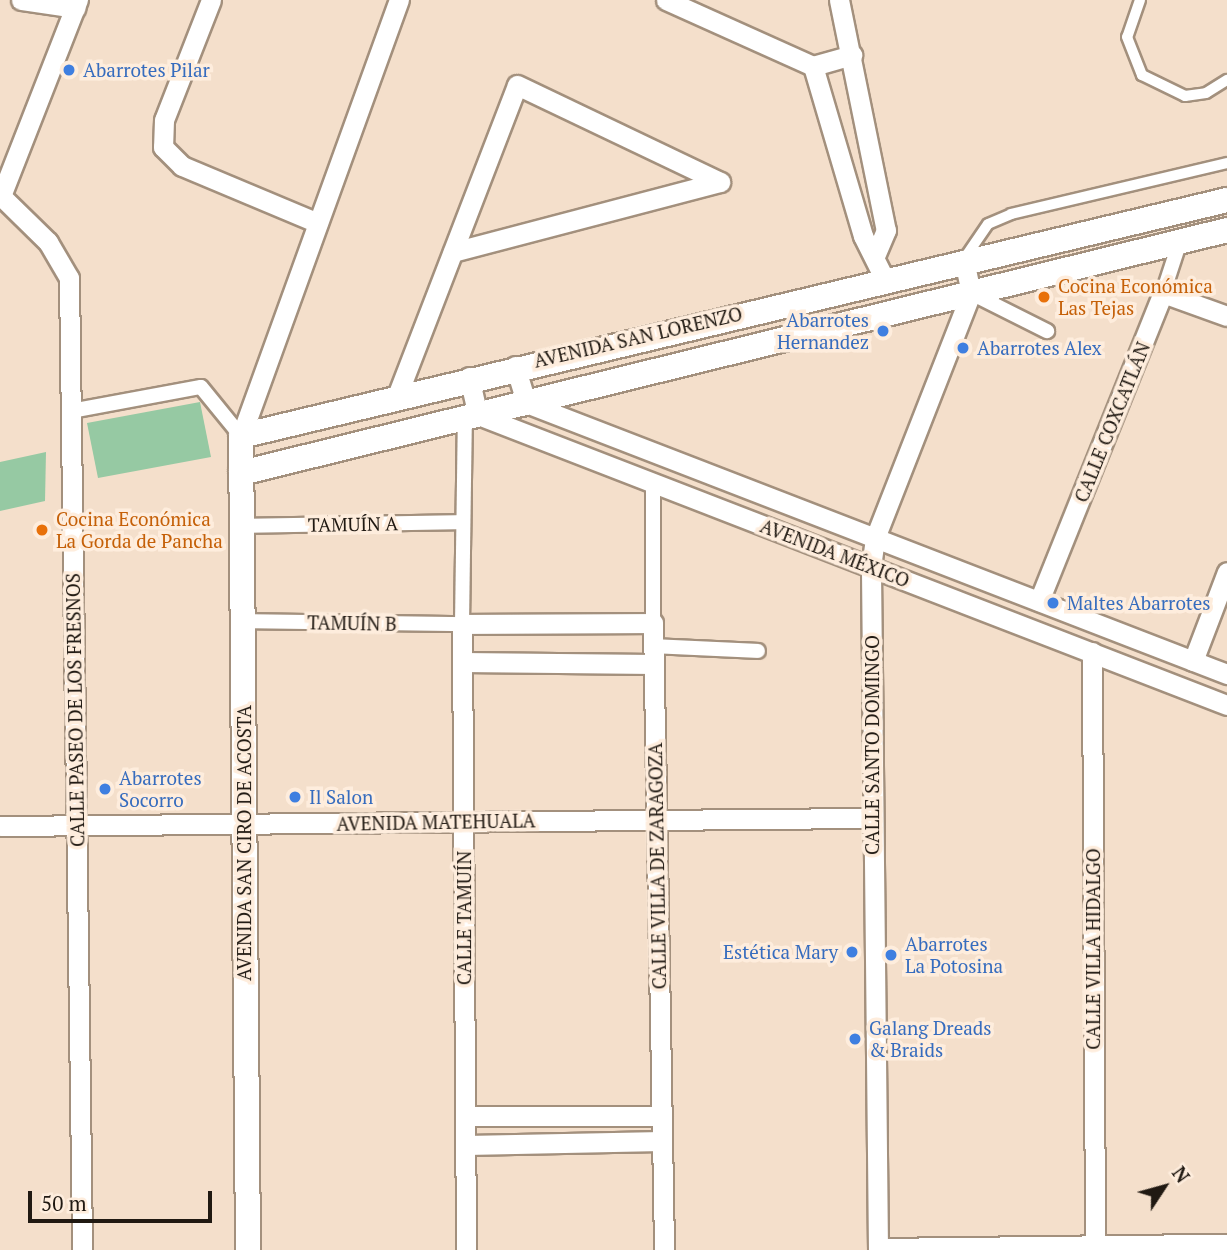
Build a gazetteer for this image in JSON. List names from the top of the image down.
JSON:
{
  "streets": {
    "street": [
      "AVENIDA SAN LORENZO",
      "CALLE COXCATLÁN",
      "TAMUÍN A",
      "AVENIDA MÉXICO",
      "TAMUÍN B",
      "CALLE PASEO DE LOS FRESNOS",
      "CALLE SANTO DOMINGO",
      "AVENIDA MATEHUALA",
      "AVENIDA SAN CIRO DE ACOSTA",
      "CALLE VILLA DE ZARAGOZA",
      "CALLE TAMUÍN",
      "CALLE VILLA HIDALGO"
    ]
  },
  "crossings": [
    ["AVENIDA SAN LORENZO", "CALLE COXCATLÁN"],
    ["AVENIDA SAN LORENZO", "AVENIDA MÉXICO"],
    ["AVENIDA SAN LORENZO", "CALLE SANTO DOMINGO"],
    ["AVENIDA SAN LORENZO", "AVENIDA SAN CIRO DE ACOSTA"],
    ["AVENIDA SAN LORENZO", "CALLE TAMUÍN"],
    ["CALLE COXCATLÁN", "AVENIDA MÉXICO"],
    ["TAMUÍN A", "AVENIDA SAN CIRO DE ACOSTA"],
    ["TAMUÍN A", "CALLE TAMUÍN"],
    ["AVENIDA MÉXICO", "CALLE SANTO DOMINGO"],
    ["AVENIDA MÉXICO", "CALLE VILLA DE ZARAGOZA"],
    ["AVENIDA MÉXICO", "CALLE TAMUÍN"],
    ["AVENIDA MÉXICO", "CALLE VILLA HIDALGO"],
    ["TAMUÍN B", "AVENIDA SAN CIRO DE ACOSTA"],
    ["TAMUÍN B", "CALLE TAMUÍN"],
    ["CALLE PASEO DE LOS FRESNOS", "AVENIDA MATEHUALA"],
    ["CALLE SANTO DOMINGO", "AVENIDA MATEHUALA"],
    ["AVENIDA MATEHUALA", "AVENIDA SAN CIRO DE ACOSTA"],
    ["AVENIDA MATEHUALA", "CALLE VILLA DE ZARAGOZA"],
    ["AVENIDA MATEHUALA", "CALLE TAMUÍN"]
  ],
  "places": [
    "Abarrotes Pilar",
    "Cocina Económica Las Tejas",
    "Abarrotes Hernandez",
    "Abarrotes Alex",
    "Cocina Económica La Gorda de Pancha",
    "Maltes Abarrotes",
    "Abarrotes Socorro",
    "Il Salon",
    "Estética Mary",
    "Abarrotes La Potosina",
    "Galang Dreads & Braids"
  ],
  "scale_bar": "50 m",
  "north": "top right"
}
